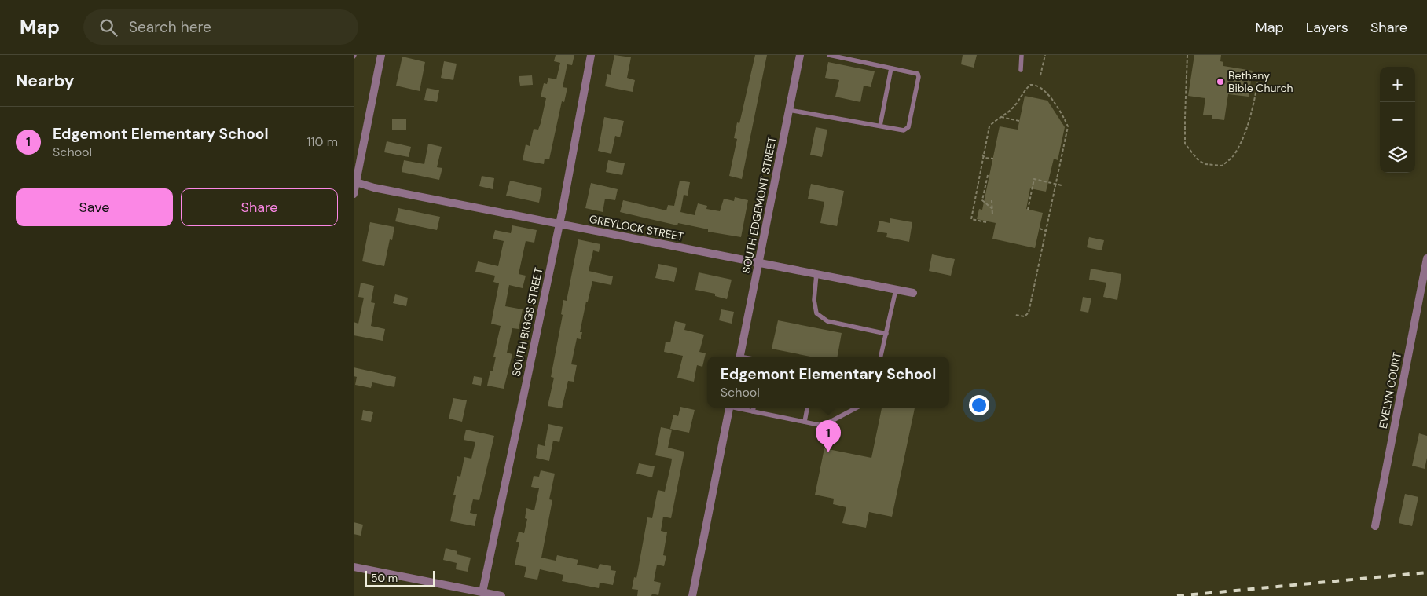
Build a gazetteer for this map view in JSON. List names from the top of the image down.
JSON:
{
  "streets": {
    "street": [
      "SOUTH EDGEMONT STREET",
      "GREYLOCK STREET",
      "SOUTH BIGGS STREET",
      "EVELYN COURT"
    ]
  },
  "crossings": [
    ["SOUTH EDGEMONT STREET", "GREYLOCK STREET"],
    ["GREYLOCK STREET", "SOUTH BIGGS STREET"]
  ],
  "places": ["Bethany Bible Church"],
  "scale_bar": "50 m",
  "page": {
    "header": "Map",
    "search": "Search here",
    "nav": ["Map", "Layers", "Share"],
    "heading": "Nearby",
    "map_buttons": ["+", "−"],
    "list": [
      {
        "mark": "1",
        "name": "Edgemont Elementary School",
        "note": "School",
        "value": "110 m"
      }
    ],
    "buttons": ["Save", "Share"],
    "popup": ["Edgemont Elementary School", "School"],
    "pins": "1",
    "scale": "50 m"
  }
}
